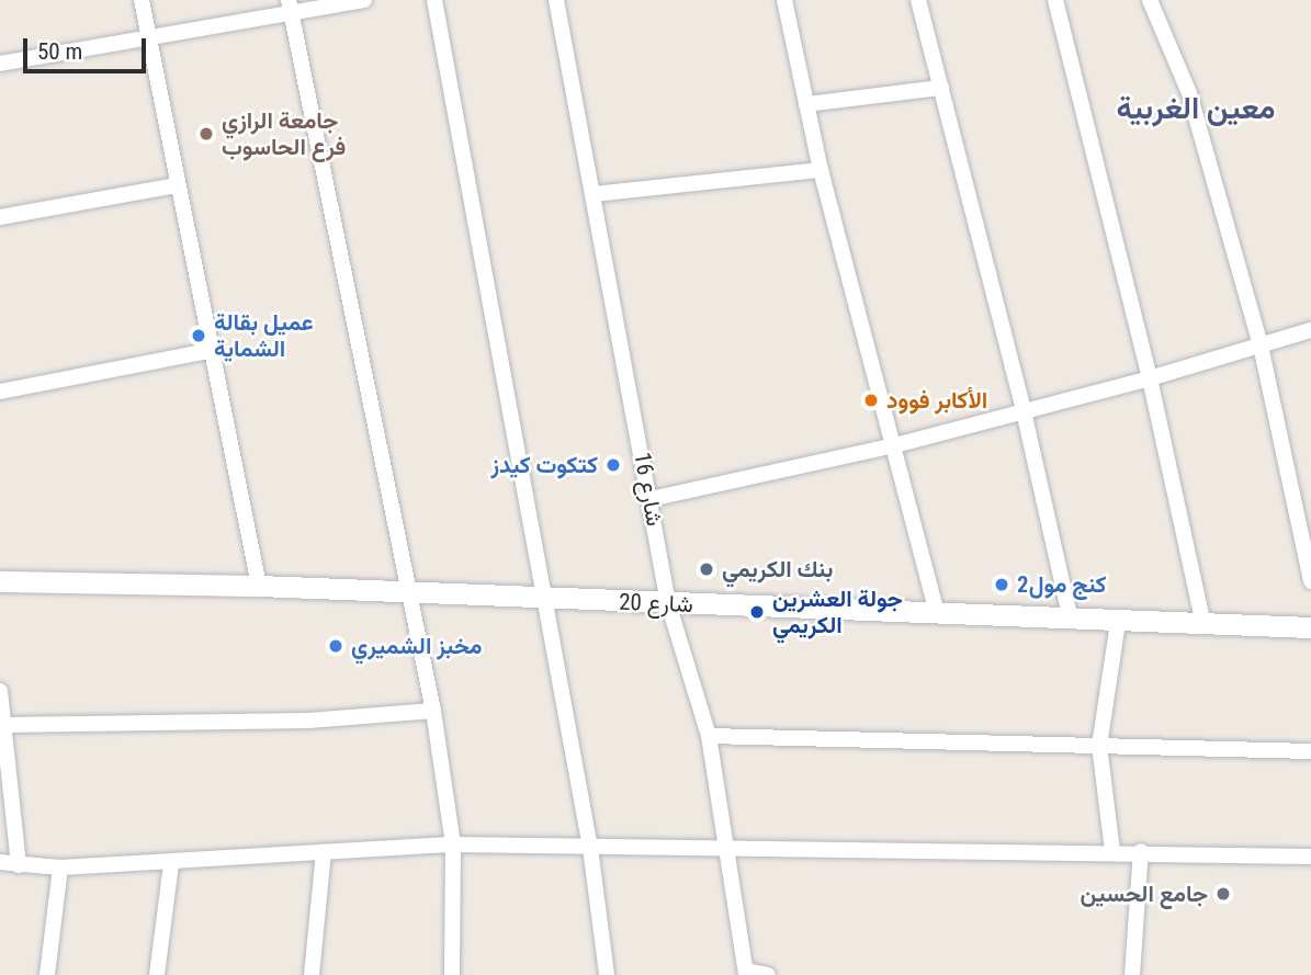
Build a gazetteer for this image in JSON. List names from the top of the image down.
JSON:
{
  "streets": {
    "street": ["شارع 16", "شارع 20"]
  },
  "crossings": [
    ["شارع 16", "شارع 20"]
  ],
  "districts": ["معين الغربية"],
  "places": [
    "جامعة الرازي فرع الحاسوب",
    "عميل بقالة الشماية",
    "الأكابر فوود",
    "كتكوت كيدز",
    "بنك الكريمي",
    "كنج مول2",
    "جولة العشرين الكريمي",
    "مخبز الشميري",
    "جامع الحسين"
  ],
  "scale_bar": "50 m"
}
